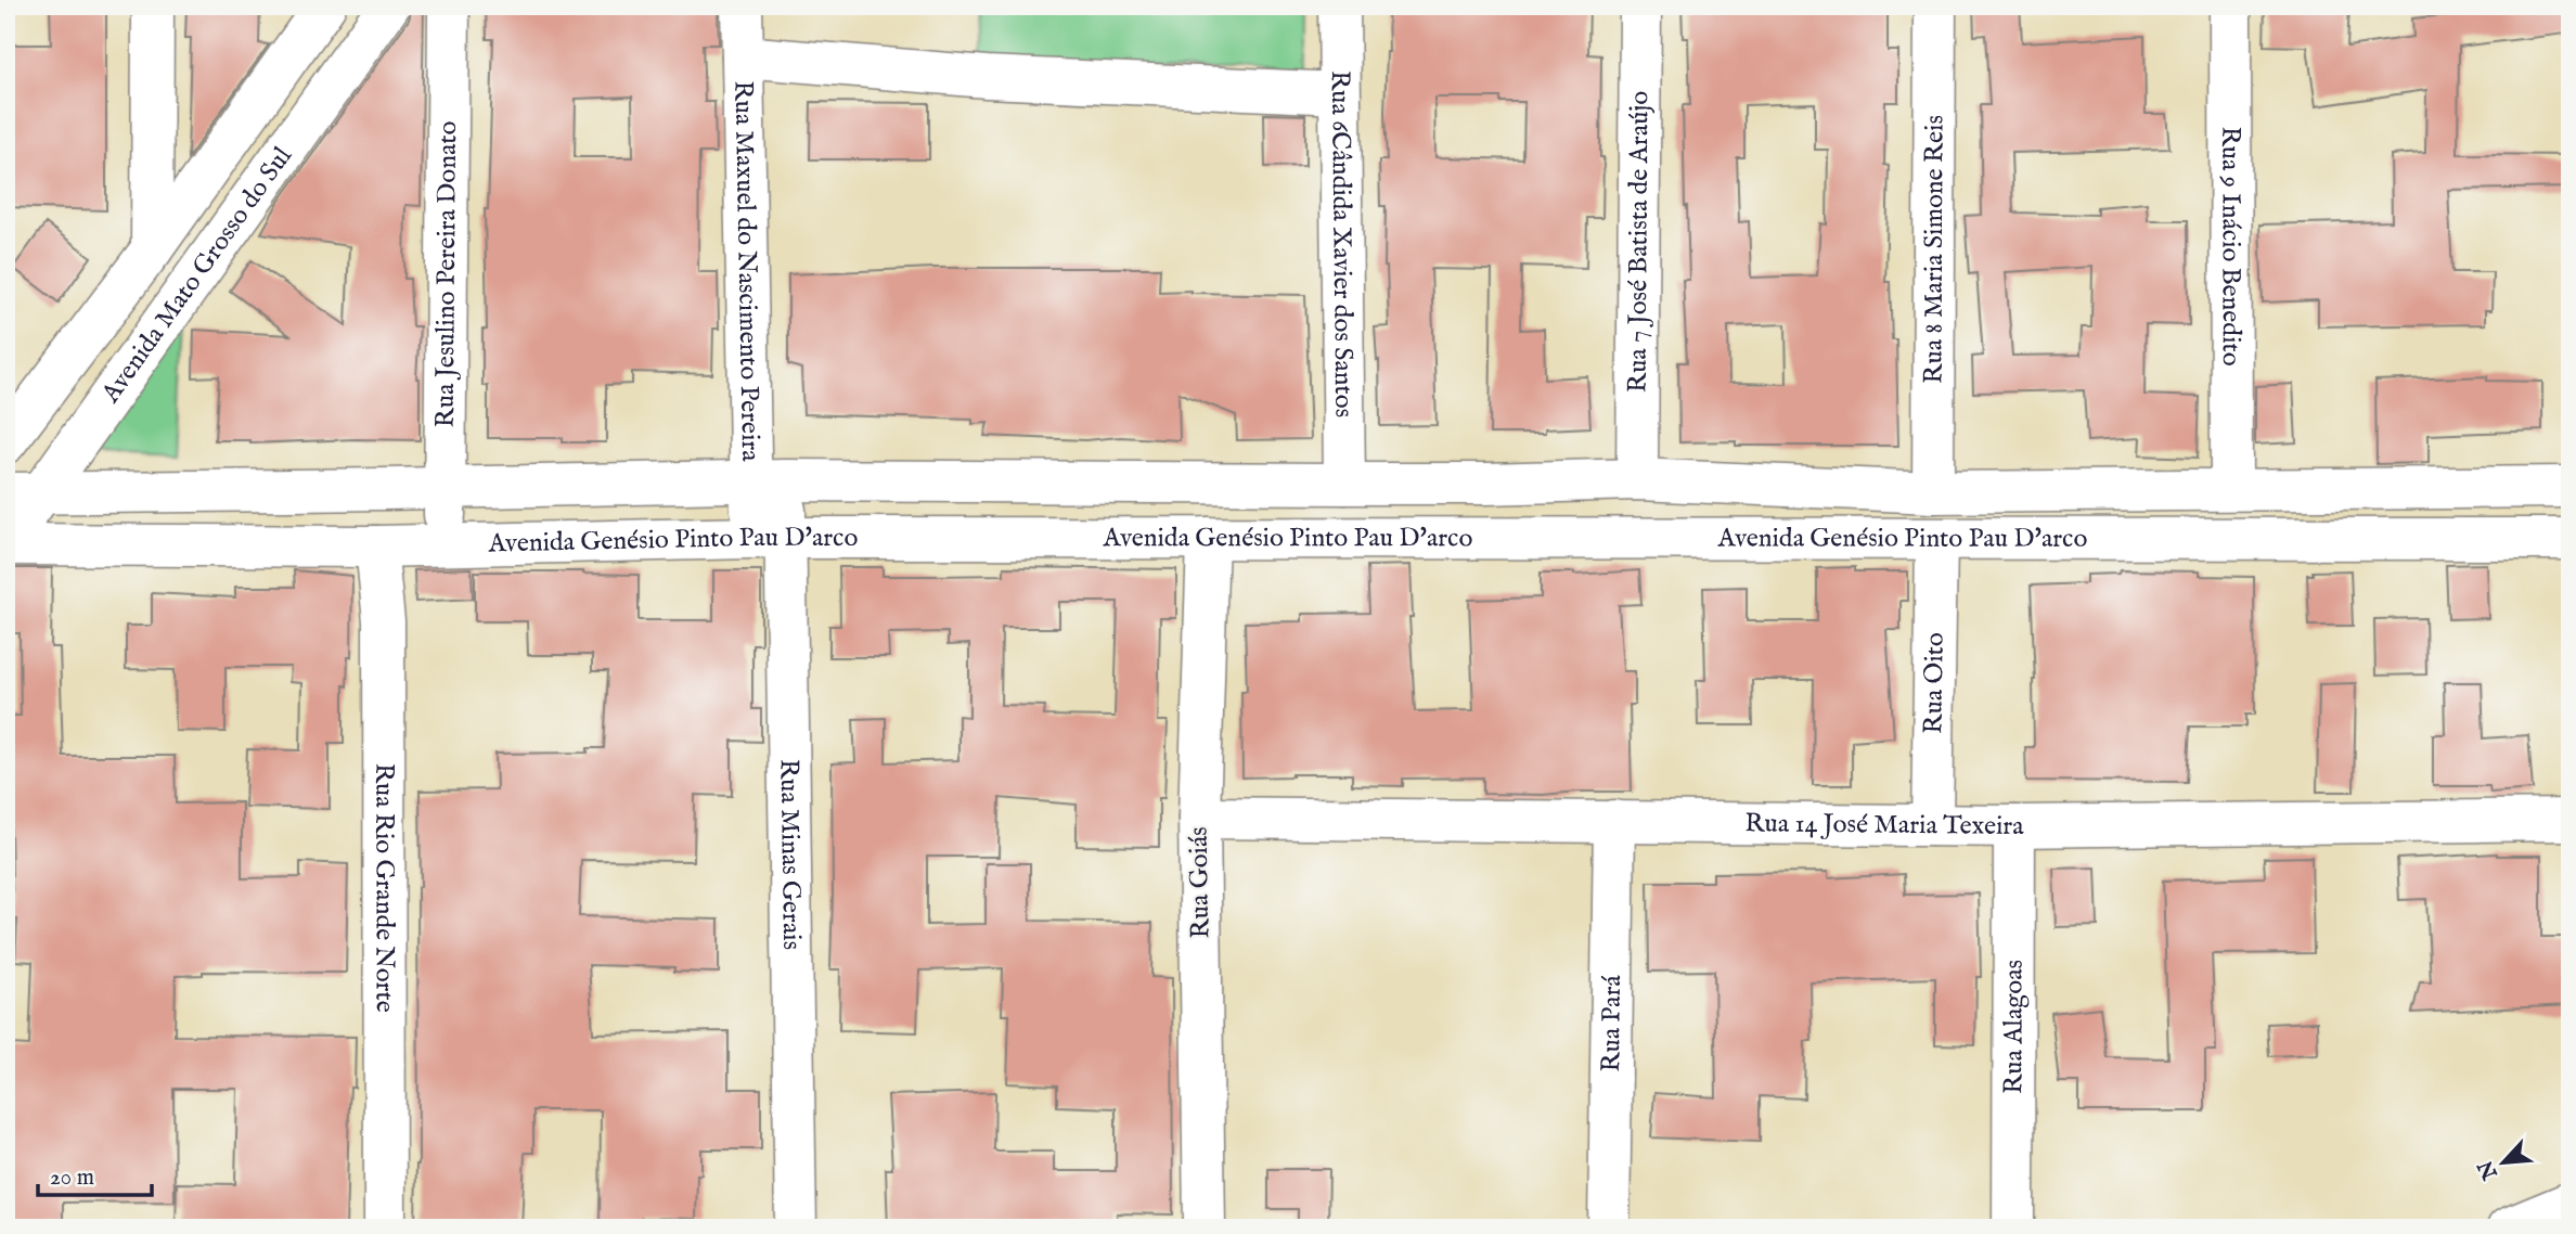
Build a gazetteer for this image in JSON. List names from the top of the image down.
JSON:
{
  "streets": {
    "street": [
      "Rua 7 José Batista de Araújo",
      "Rua 6Cândida Xavier dos Santos",
      "Rua 9 Inácio Benedito",
      "Rua 8 Maria Simone Reis",
      "Rua Maxuel do Nascimento Pereira",
      "Avenida Mato Grosso do Sul",
      "Rua Jesulino Pereira Donato",
      "Avenida Genésio Pinto Pau D'arco",
      "Rua Oito",
      "Rua 14 José Maria Texeira",
      "Rua Minas Gerais",
      "Rua Goiás",
      "Rua Rio Grande Norte",
      "Rua Pará",
      "Rua Alagoas"
    ]
  },
  "crossings": [
    ["Rua 7 José Batista de Araújo", "Avenida Genésio Pinto Pau D'arco"],
    ["Rua 6Cândida Xavier dos Santos", "Avenida Genésio Pinto Pau D'arco"],
    ["Rua 9 Inácio Benedito", "Avenida Genésio Pinto Pau D'arco"],
    ["Rua 8 Maria Simone Reis", "Avenida Genésio Pinto Pau D'arco"],
    ["Rua Maxuel do Nascimento Pereira", "Avenida Genésio Pinto Pau D'arco"],
    ["Rua Maxuel do Nascimento Pereira", "Rua Minas Gerais"],
    ["Avenida Mato Grosso do Sul", "Avenida Genésio Pinto Pau D'arco"],
    ["Rua Jesulino Pereira Donato", "Avenida Genésio Pinto Pau D'arco"],
    ["Avenida Genésio Pinto Pau D'arco", "Rua Oito"],
    ["Avenida Genésio Pinto Pau D'arco", "Rua Minas Gerais"],
    ["Avenida Genésio Pinto Pau D'arco", "Rua Goiás"],
    ["Avenida Genésio Pinto Pau D'arco", "Rua Rio Grande Norte"],
    ["Rua Oito", "Rua 14 José Maria Texeira"],
    ["Rua 14 José Maria Texeira", "Rua Goiás"],
    ["Rua 14 José Maria Texeira", "Rua Pará"],
    ["Rua 14 José Maria Texeira", "Rua Alagoas"]
  ],
  "scale_bar": "20 m",
  "north": "bottom left"
}
